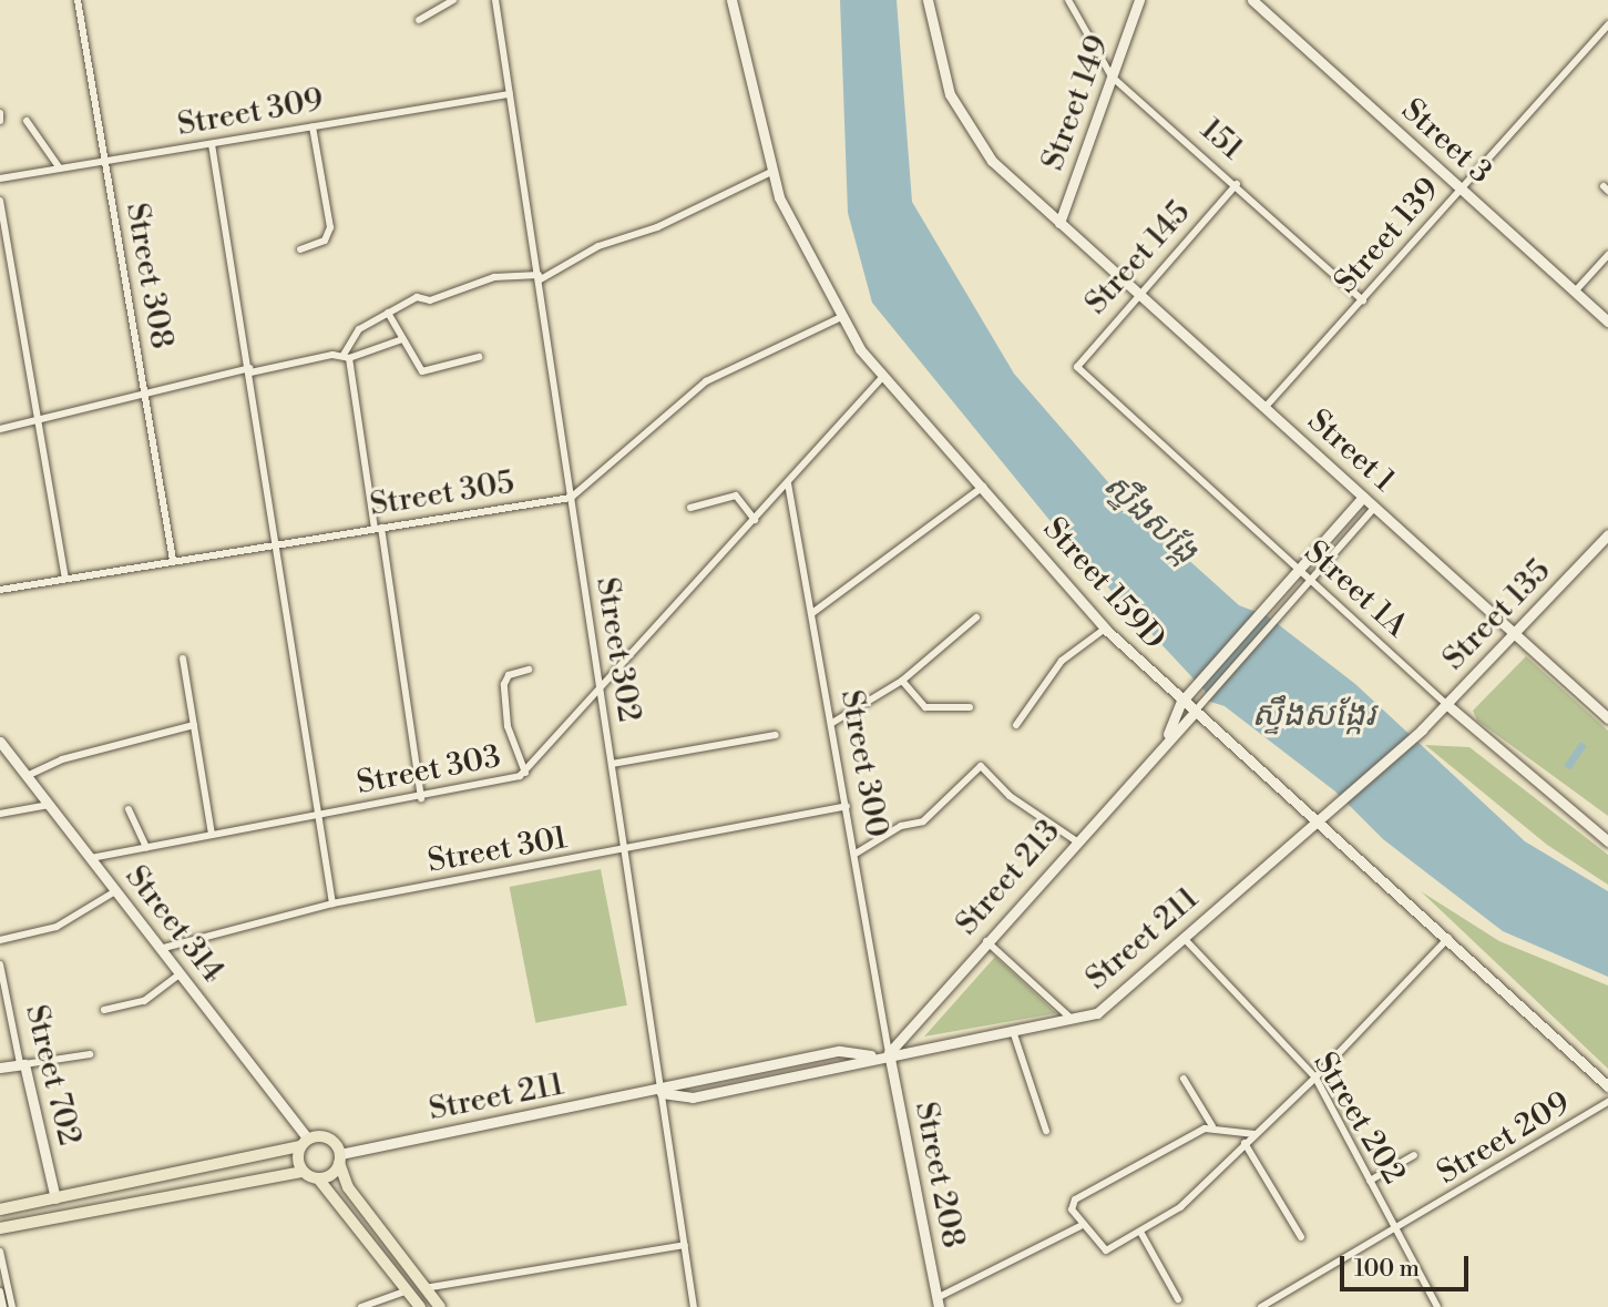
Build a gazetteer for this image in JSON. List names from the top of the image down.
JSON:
{
  "streets": {
    "street": [
      "Street 149",
      "Street 309",
      "151",
      "Street 3",
      "Street 139",
      "Street 145",
      "Street 308",
      "Street 1",
      "Street 305",
      "Street 159D",
      "Street 1A",
      "Street 135",
      "Street 302",
      "Street 300",
      "Street 303",
      "Street 301",
      "Street 213",
      "Street 314",
      "Street 211",
      "Street 702",
      "Street 202",
      "Street 209",
      "Street 208"
    ]
  },
  "crossings": [
    ["Street 149", "151"],
    ["Street 149", "Street 1"],
    ["Street 309", "Street 308"],
    ["Street 309", "Street 302"],
    ["151", "Street 139"],
    ["151", "Street 145"],
    ["Street 3", "Street 139"],
    ["Street 139", "Street 1"],
    ["Street 145", "Street 1"],
    ["Street 145", "Street 1A"],
    ["Street 308", "Street 305"],
    ["Street 1", "Street 135"],
    ["Street 1", "Street 213"],
    ["Street 305", "Street 302"],
    ["Street 159D", "Street 135"],
    ["Street 159D", "Street 303"],
    ["Street 159D", "Street 213"],
    ["Street 159D", "Street 211"],
    ["Street 1A", "Street 135"],
    ["Street 1A", "Street 213"],
    ["Street 135", "Street 211"],
    ["Street 302", "Street 303"],
    ["Street 302", "Street 301"],
    ["Street 302", "Street 211"],
    ["Street 300", "Street 303"],
    ["Street 300", "Street 301"],
    ["Street 300", "Street 213"],
    ["Street 300", "Street 211"],
    ["Street 300", "Street 208"],
    ["Street 303", "Street 314"],
    ["Street 301", "Street 314"],
    ["Street 213", "Street 211"],
    ["Street 213", "Street 208"],
    ["Street 211", "Street 202"],
    ["Street 211", "Street 208"],
    ["Street 202", "Street 209"]
  ],
  "water": ["ស្ទឹងសង្កែ", "ស្ទឹងសង្កែរ"],
  "scale_bar": "100 m"
}
